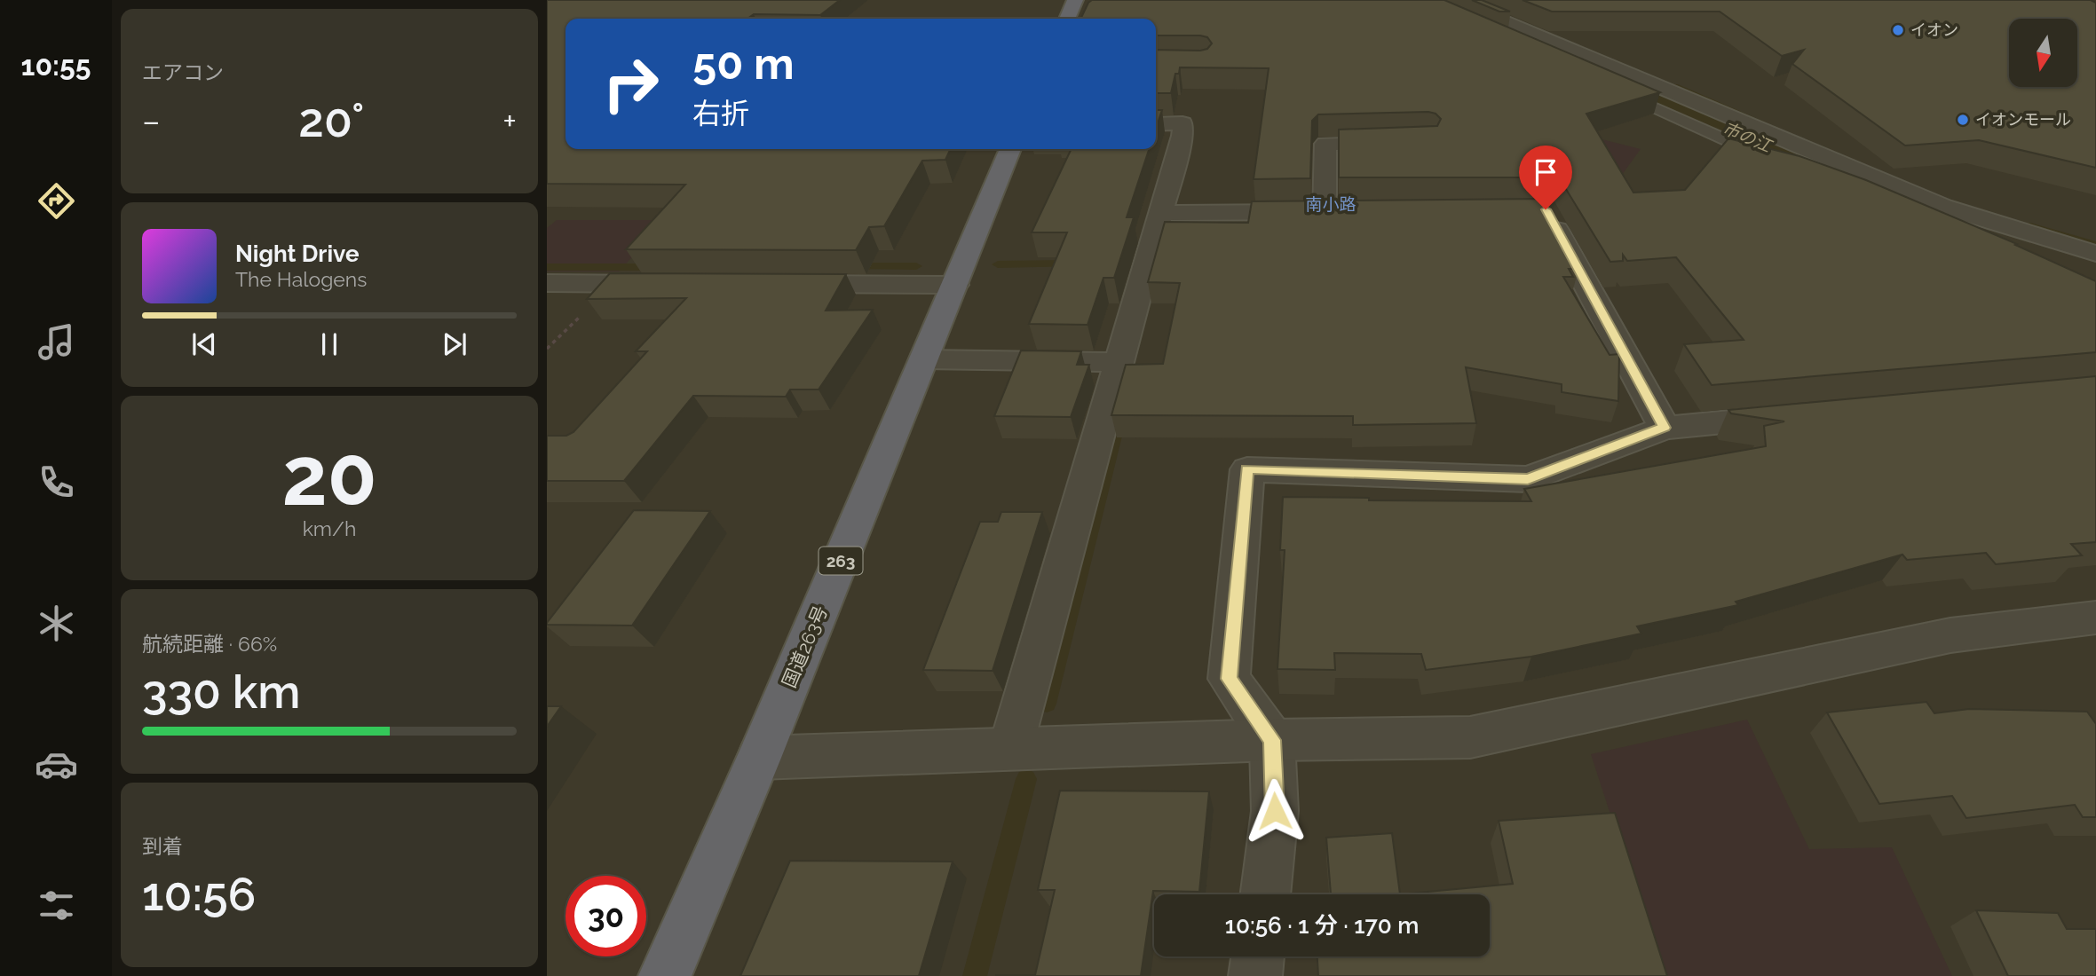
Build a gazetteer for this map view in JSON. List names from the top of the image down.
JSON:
{
  "streets": {
    "highway": ["263", "国道263号"]
  },
  "districts": ["南小路"],
  "water": ["市の江"],
  "places": ["イオン", "イオンモール"],
  "north": "bottom",
  "page": {
    "tabs": "10:55",
    "tile": [
      "エアコン",
      ["20", "km/h"],
      ["航続距離 · 66%", "330 km"],
      ["到着", "10:56"]
    ],
    "turn": ["50 m", "右折"],
    "heat": ["−", "20°", "+"],
    "song": ["Night Drive", "The Halogens"],
    "limit": "30",
    "trip": "10:56 · 1 分 · 170 m"
  }
}
